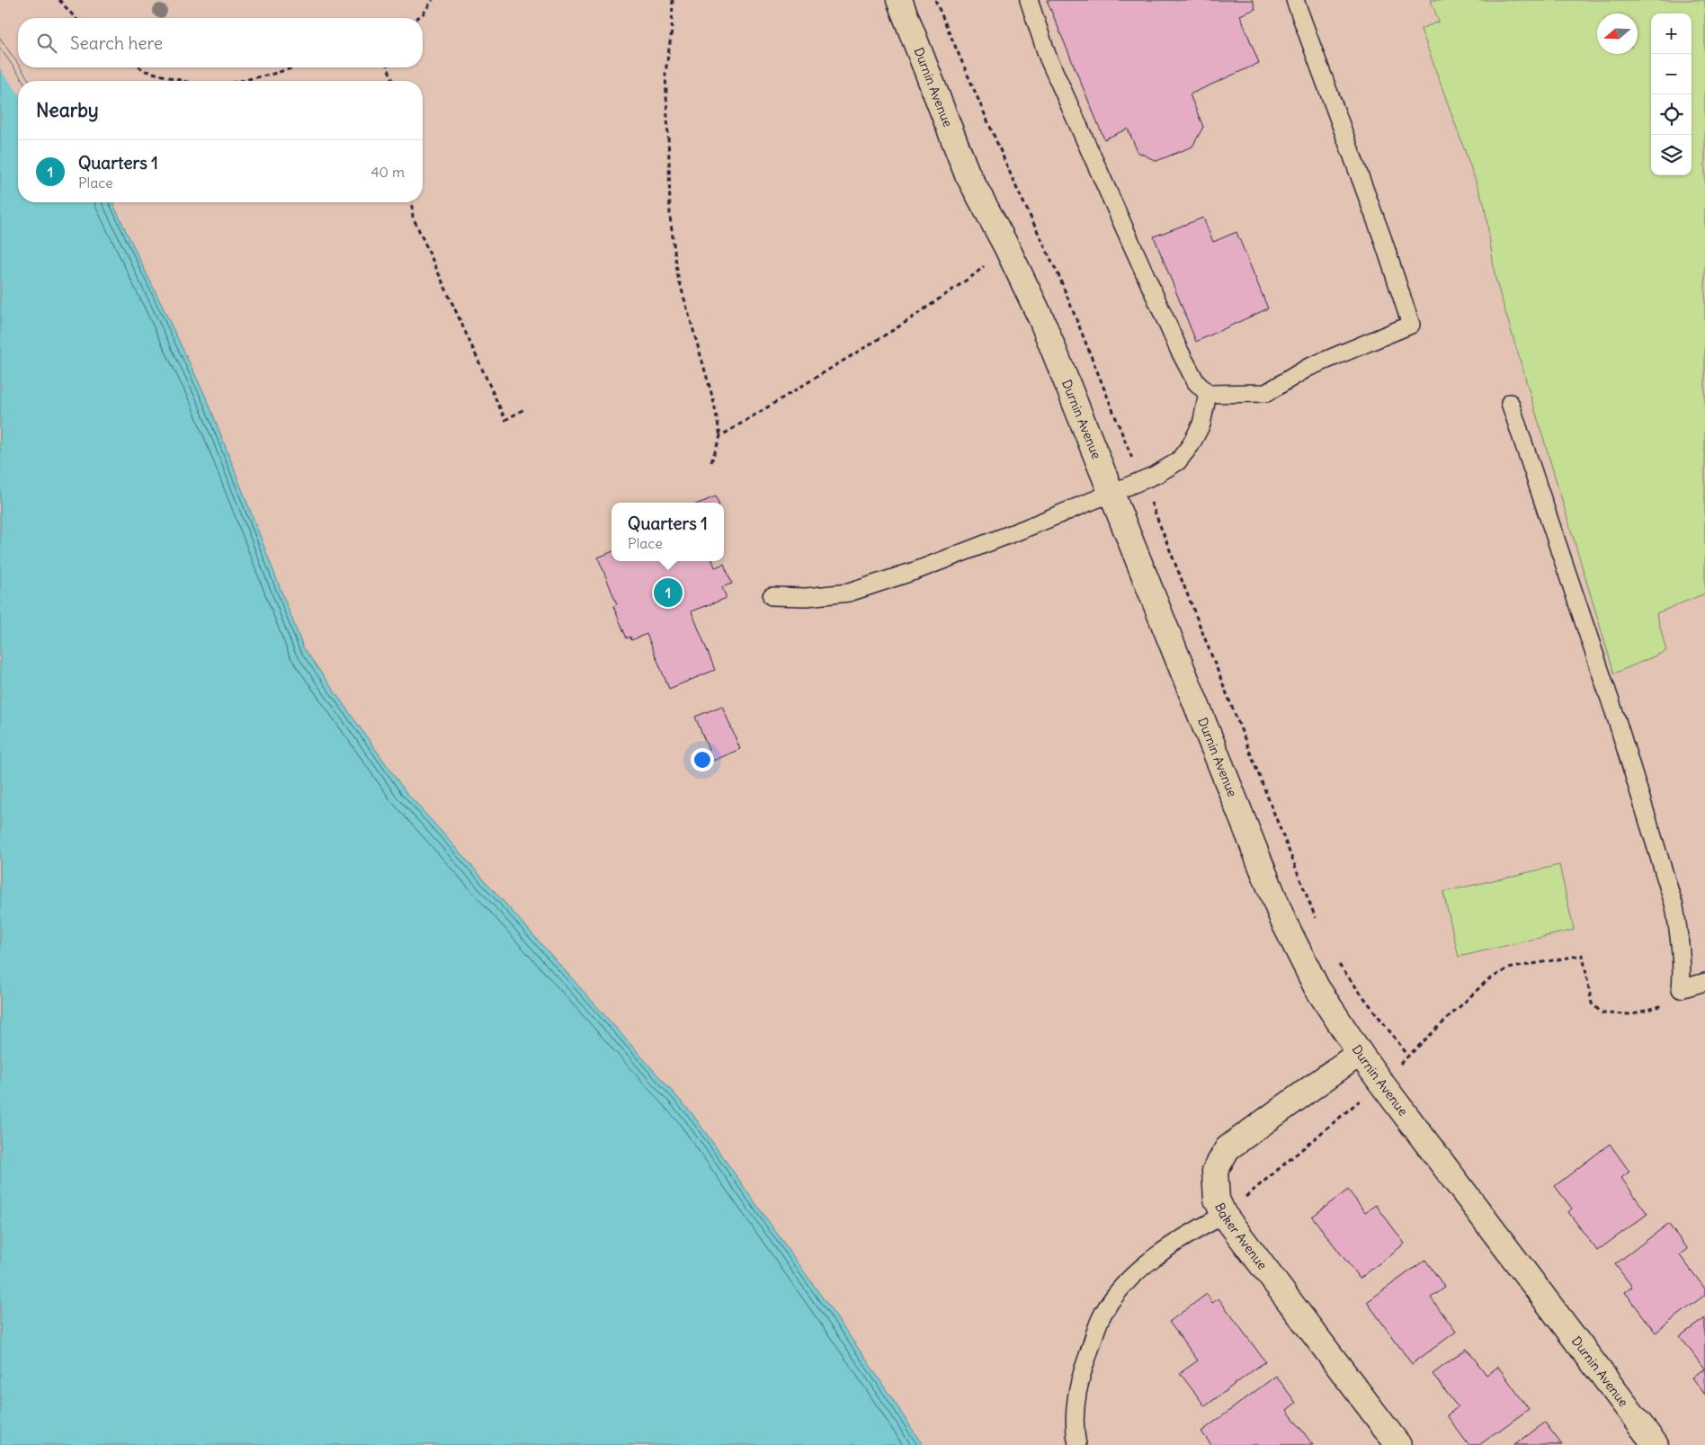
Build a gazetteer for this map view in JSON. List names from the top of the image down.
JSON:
{
  "streets": {
    "street": ["Durnin Avenue", "Baker Avenue"]
  },
  "crossings": [
    ["Durnin Avenue", "Baker Avenue"]
  ],
  "north": "left",
  "page": {
    "map_buttons": ["+", "−"],
    "search": "Search here",
    "heading": "Nearby",
    "list": [
      {
        "mark": "1",
        "name": "Quarters 1",
        "note": "Place",
        "value": "40 m"
      }
    ],
    "popup": ["Quarters 1", "Place"],
    "pins": "1"
  }
}
